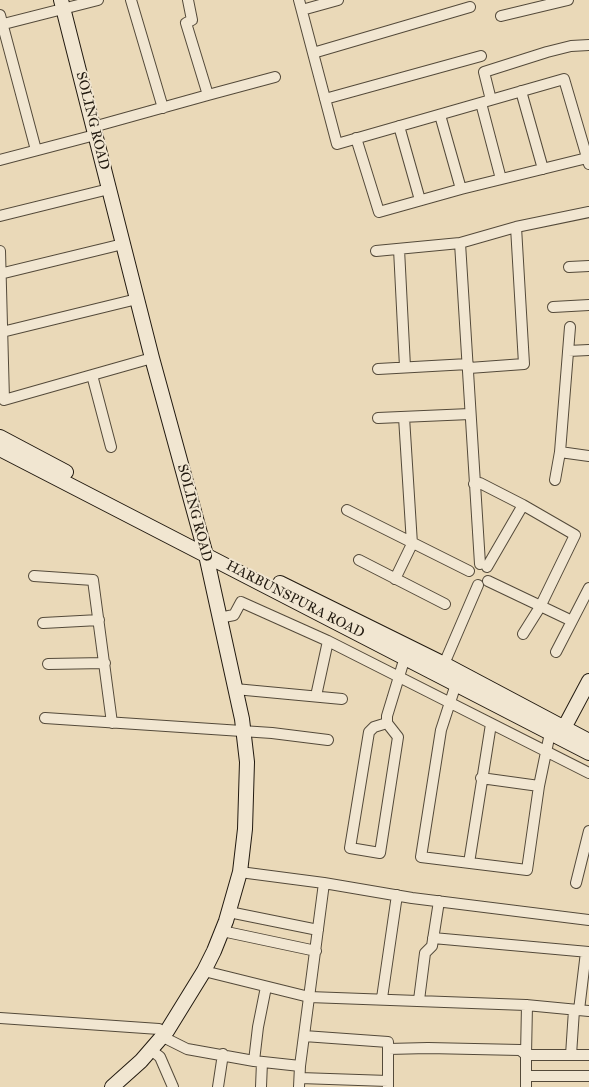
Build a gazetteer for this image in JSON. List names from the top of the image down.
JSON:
{
  "streets": {
    "main road": ["SOLING ROAD", "HARBUNSPURA ROAD"]
  },
  "crossings": [
    ["SOLING ROAD", "HARBUNSPURA ROAD"]
  ]
}
